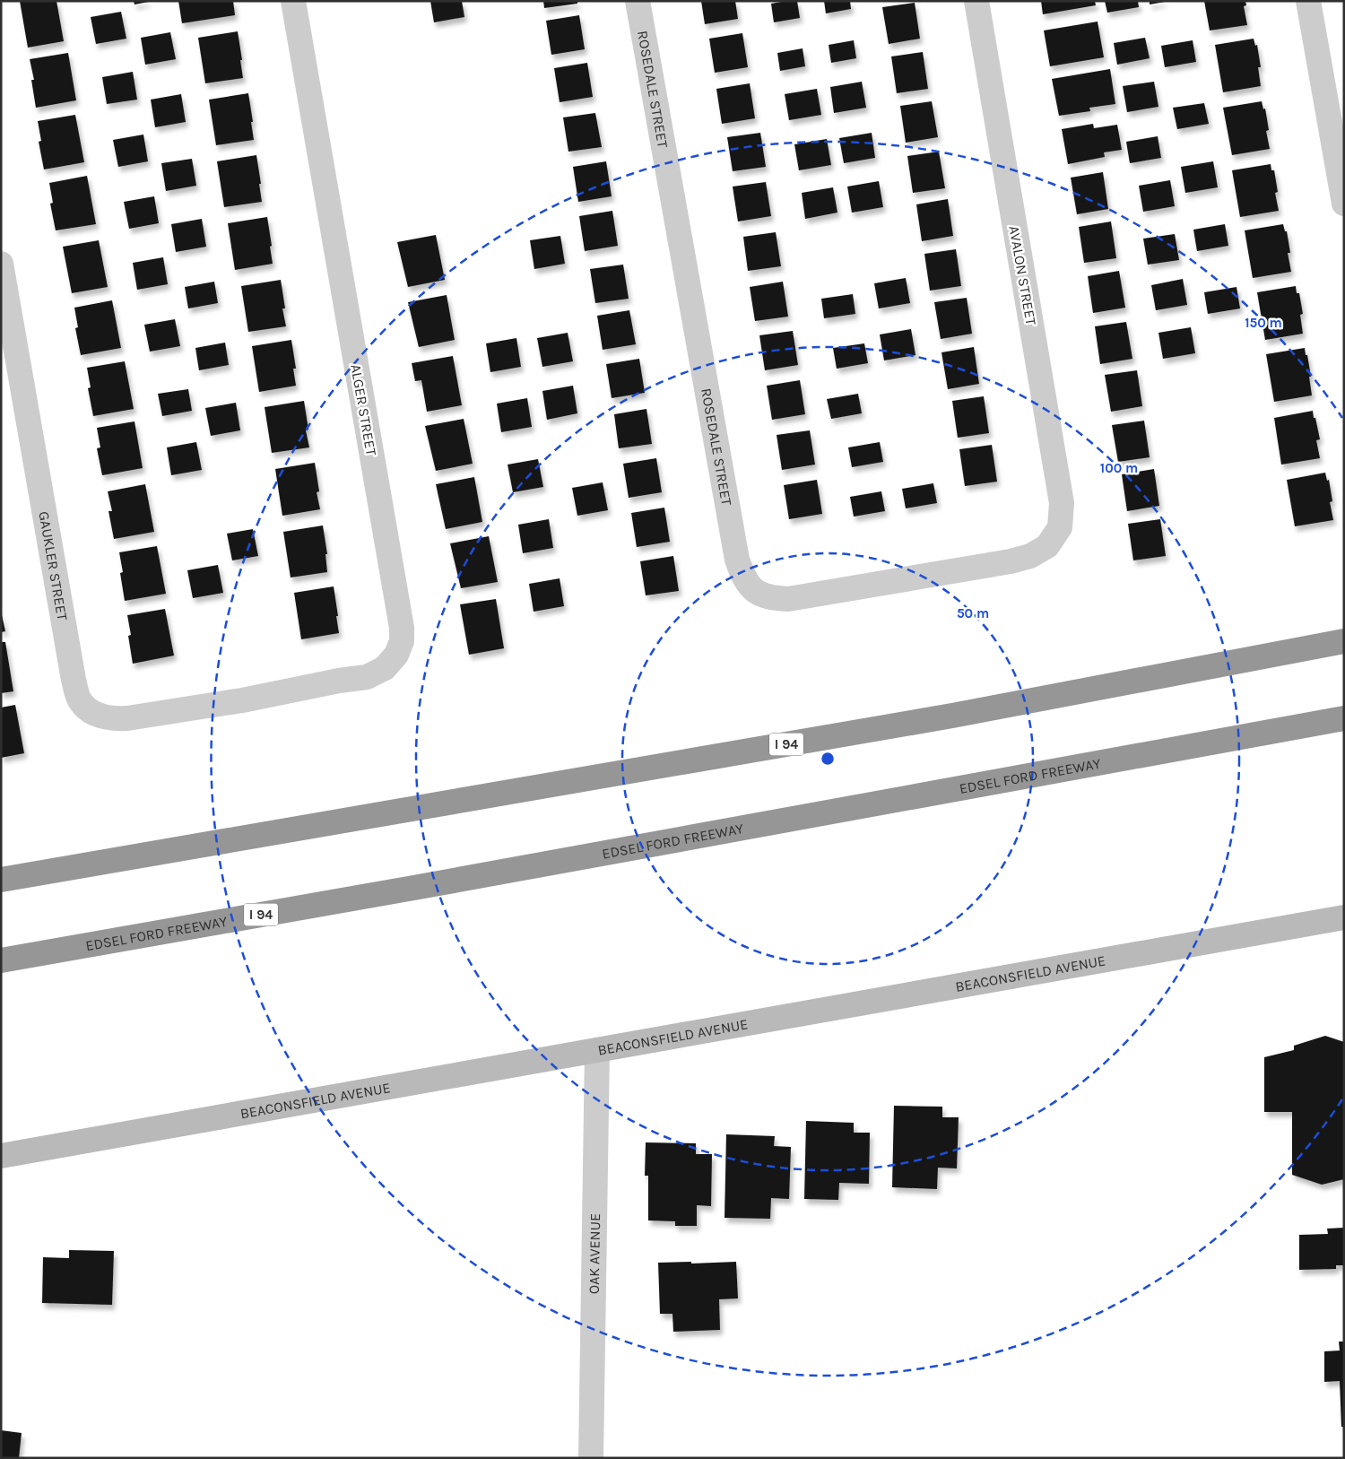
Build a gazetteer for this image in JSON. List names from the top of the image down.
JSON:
{
  "streets": {
    "highway": ["I 94", "EDSEL FORD FREEWAY"],
    "street": [
      "ROSEDALE STREET",
      "AVALON STREET",
      "ALGER STREET",
      "GAUKLER STREET",
      "BEACONSFIELD AVENUE",
      "OAK AVENUE"
    ]
  },
  "crossings": [
    ["ROSEDALE STREET", "AVALON STREET"],
    ["ALGER STREET", "GAUKLER STREET"],
    ["BEACONSFIELD AVENUE", "OAK AVENUE"]
  ],
  "rings": ["150 m", "100 m", "50 m"]
}
